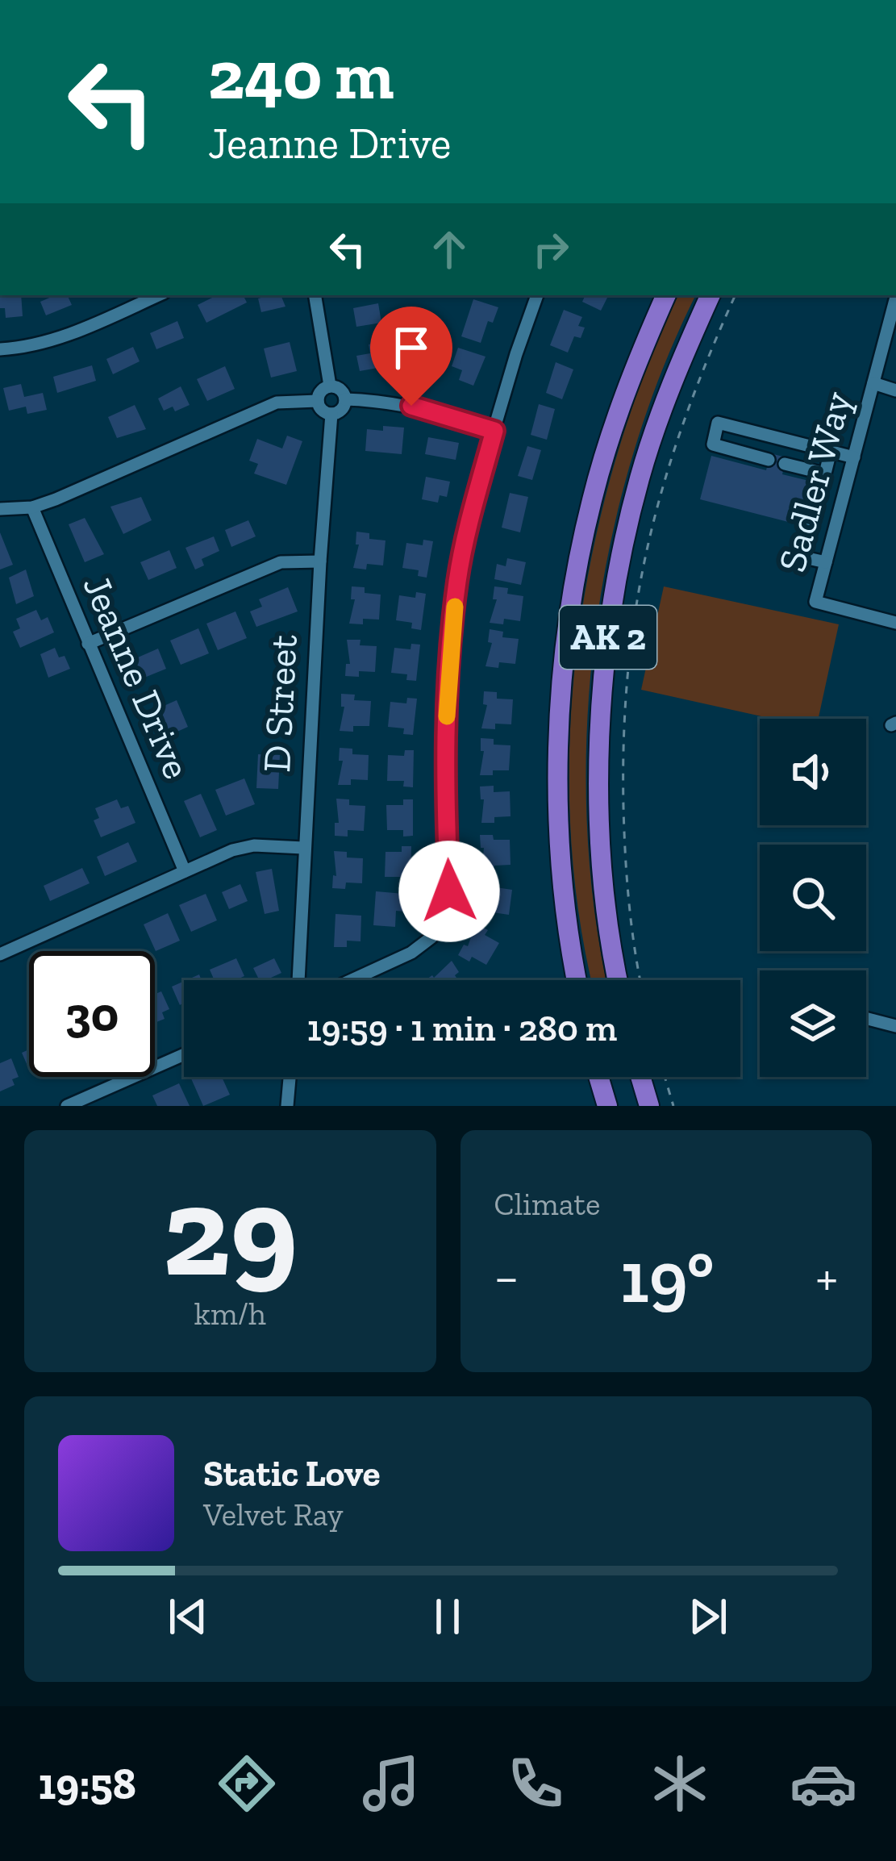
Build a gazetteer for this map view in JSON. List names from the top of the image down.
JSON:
{
  "streets": {
    "highway": ["AK 2"],
    "street": ["Sadler Way", "Jeanne Drive", "D Street"]
  },
  "page": {
    "turn": ["240 m", "Jeanne Drive"],
    "limit": "30",
    "trip": "19:59 · 1 min · 280 m",
    "tile": [
      ["29", "km/h"],
      "Climate"
    ],
    "heat": ["−", "19°", "+"],
    "song": ["Static Love", "Velvet Ray"],
    "tabs": "19:58"
  }
}
